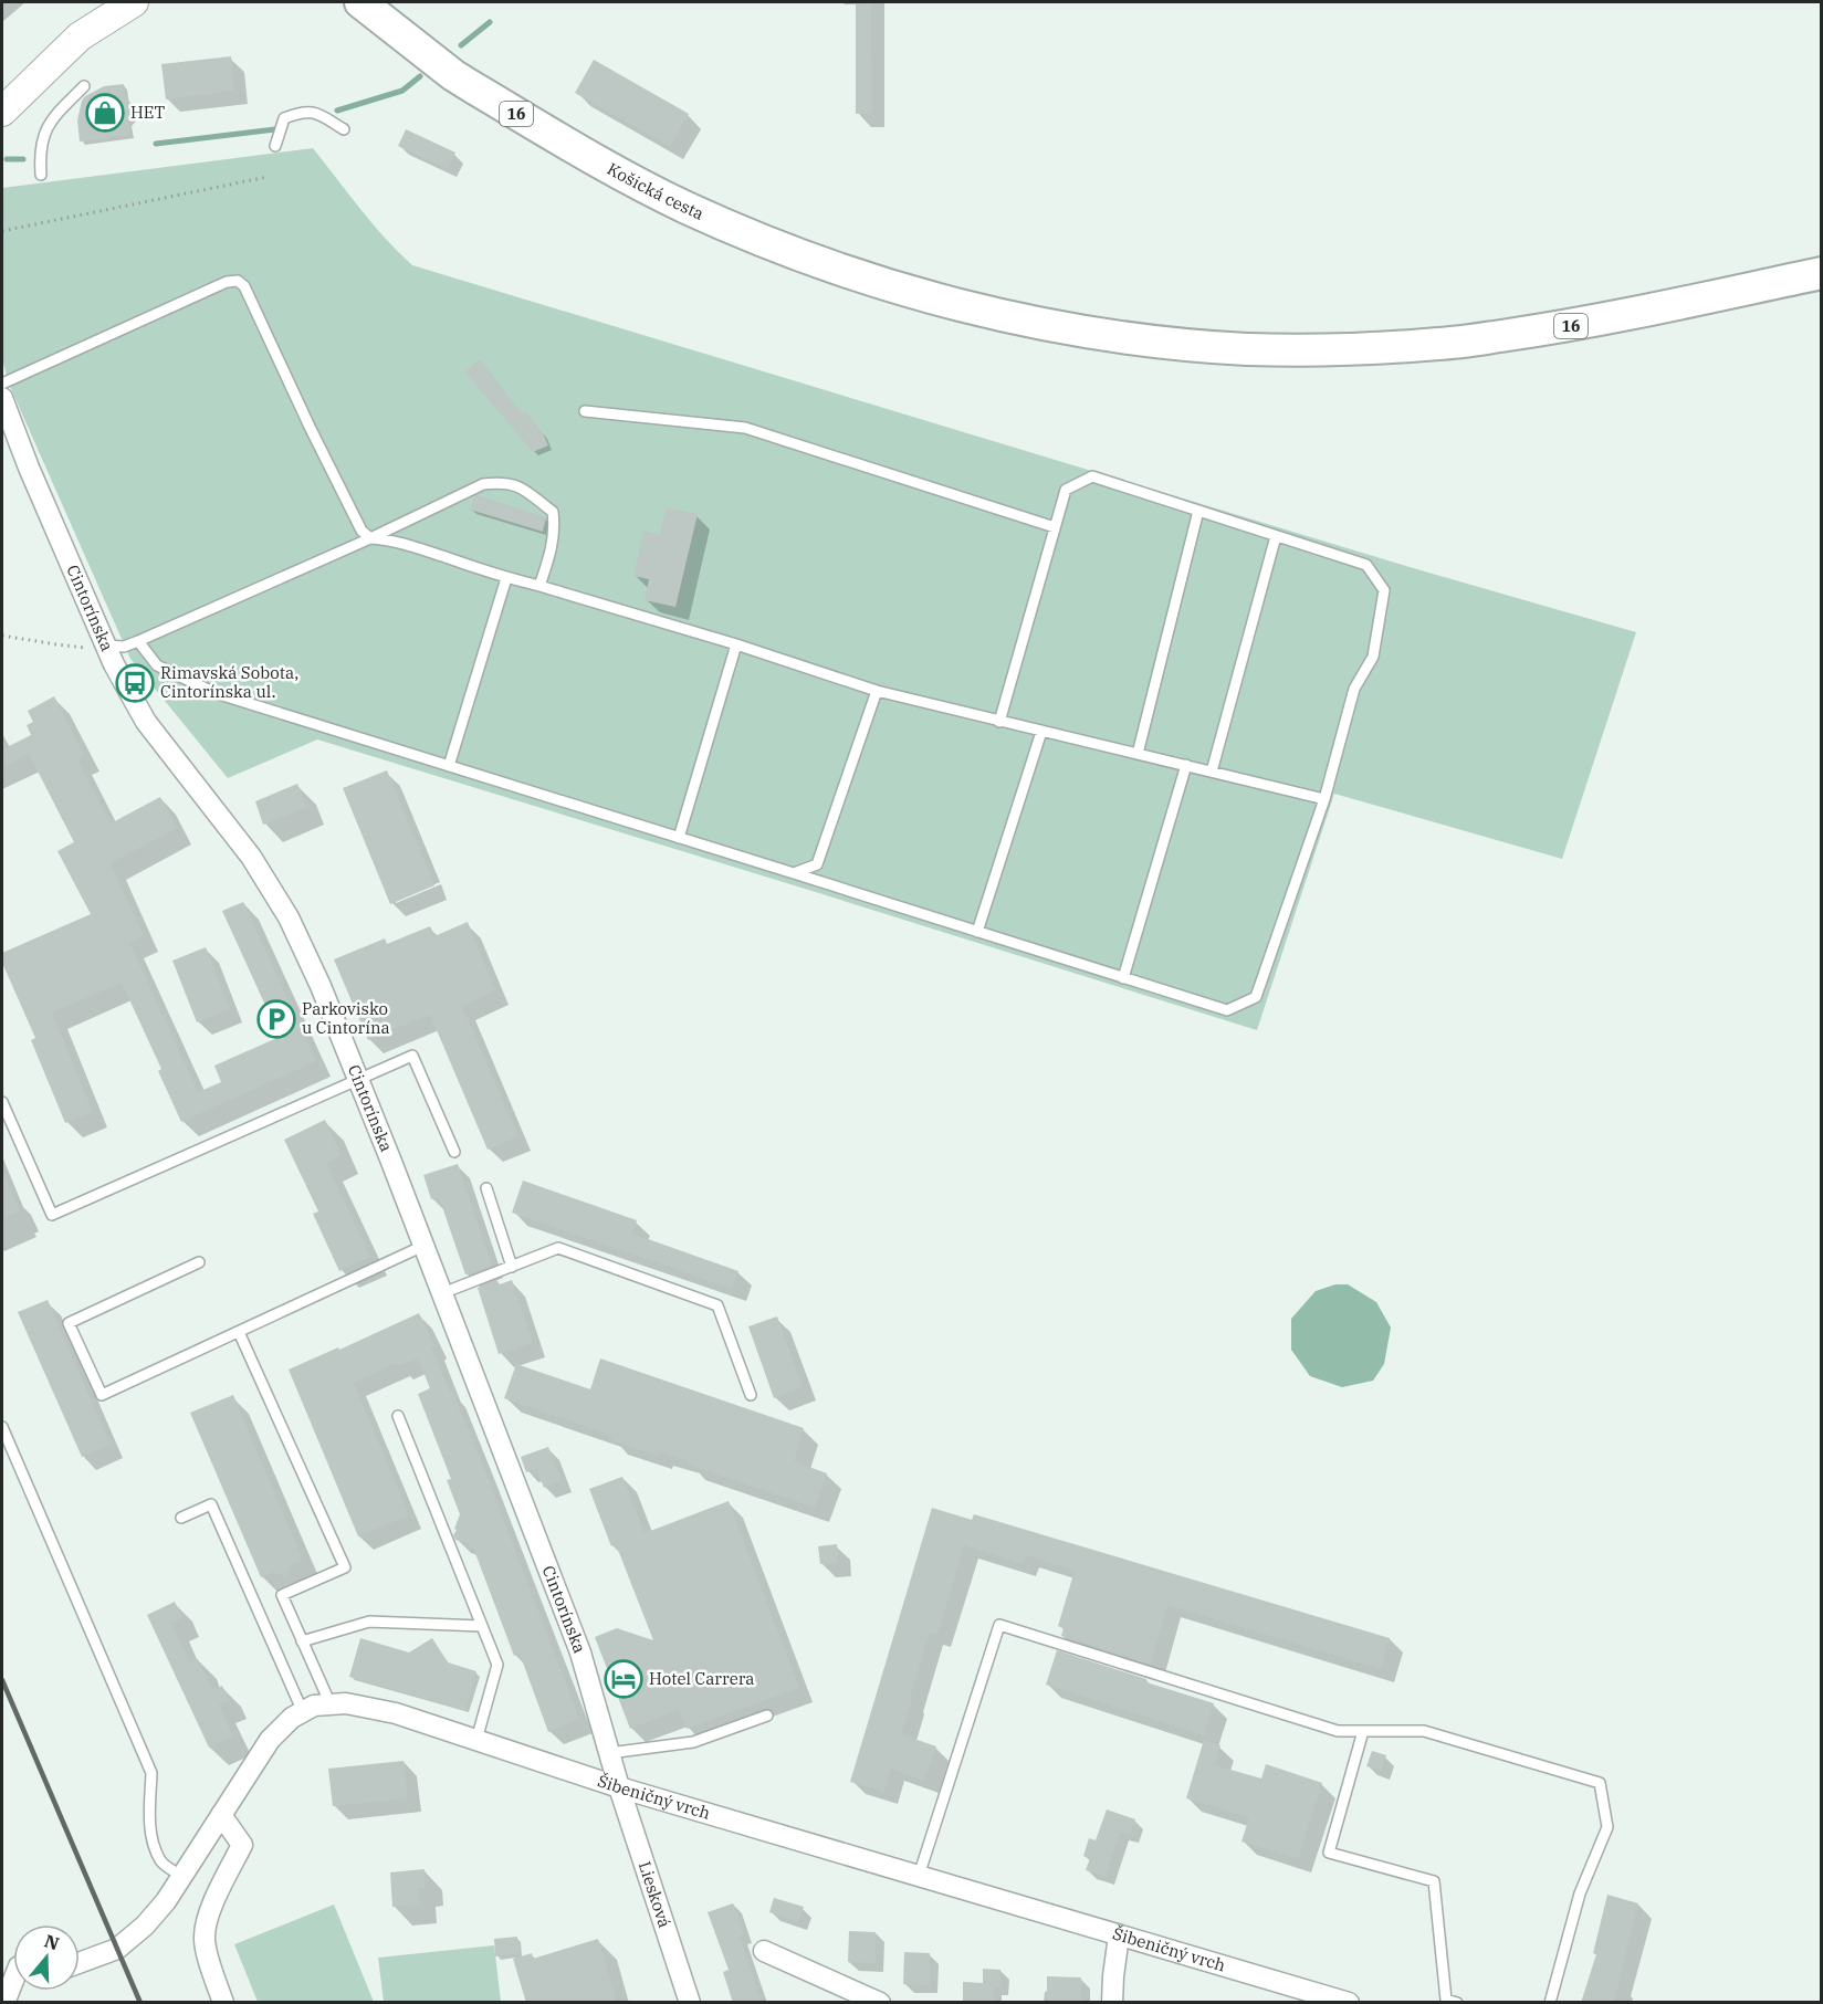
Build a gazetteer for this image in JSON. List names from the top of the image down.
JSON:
{
  "streets": {
    "main road": ["16", "Košická cesta"],
    "street": ["Cintorínska", "Šibeničný vrch", "Liesková"]
  },
  "crossings": [
    ["Cintorínska", "Šibeničný vrch"],
    ["Cintorínska", "Liesková"],
    ["Šibeničný vrch", "Liesková"]
  ],
  "places": {
    "shop": ["HET"],
    "bus stop": ["Rimavská Sobota, Cintorínska ul."],
    "parking": ["Parkovisko u Cintorína"],
    "hotel": ["Hotel Carrera"]
  },
  "north": "top"
}
